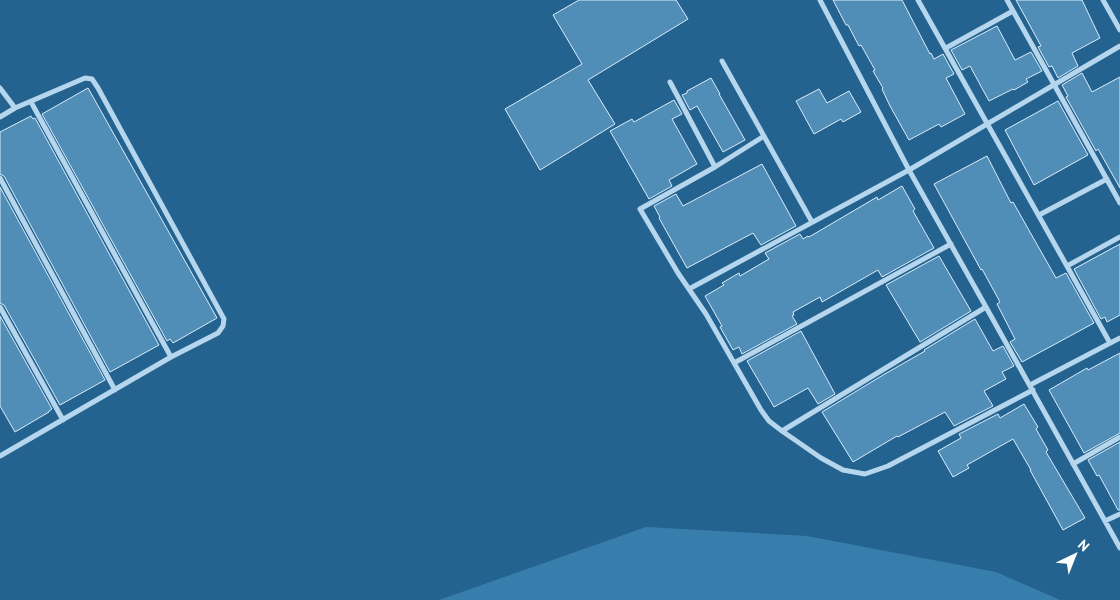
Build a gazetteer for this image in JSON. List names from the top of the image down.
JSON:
{
  "north": "top right"
}
